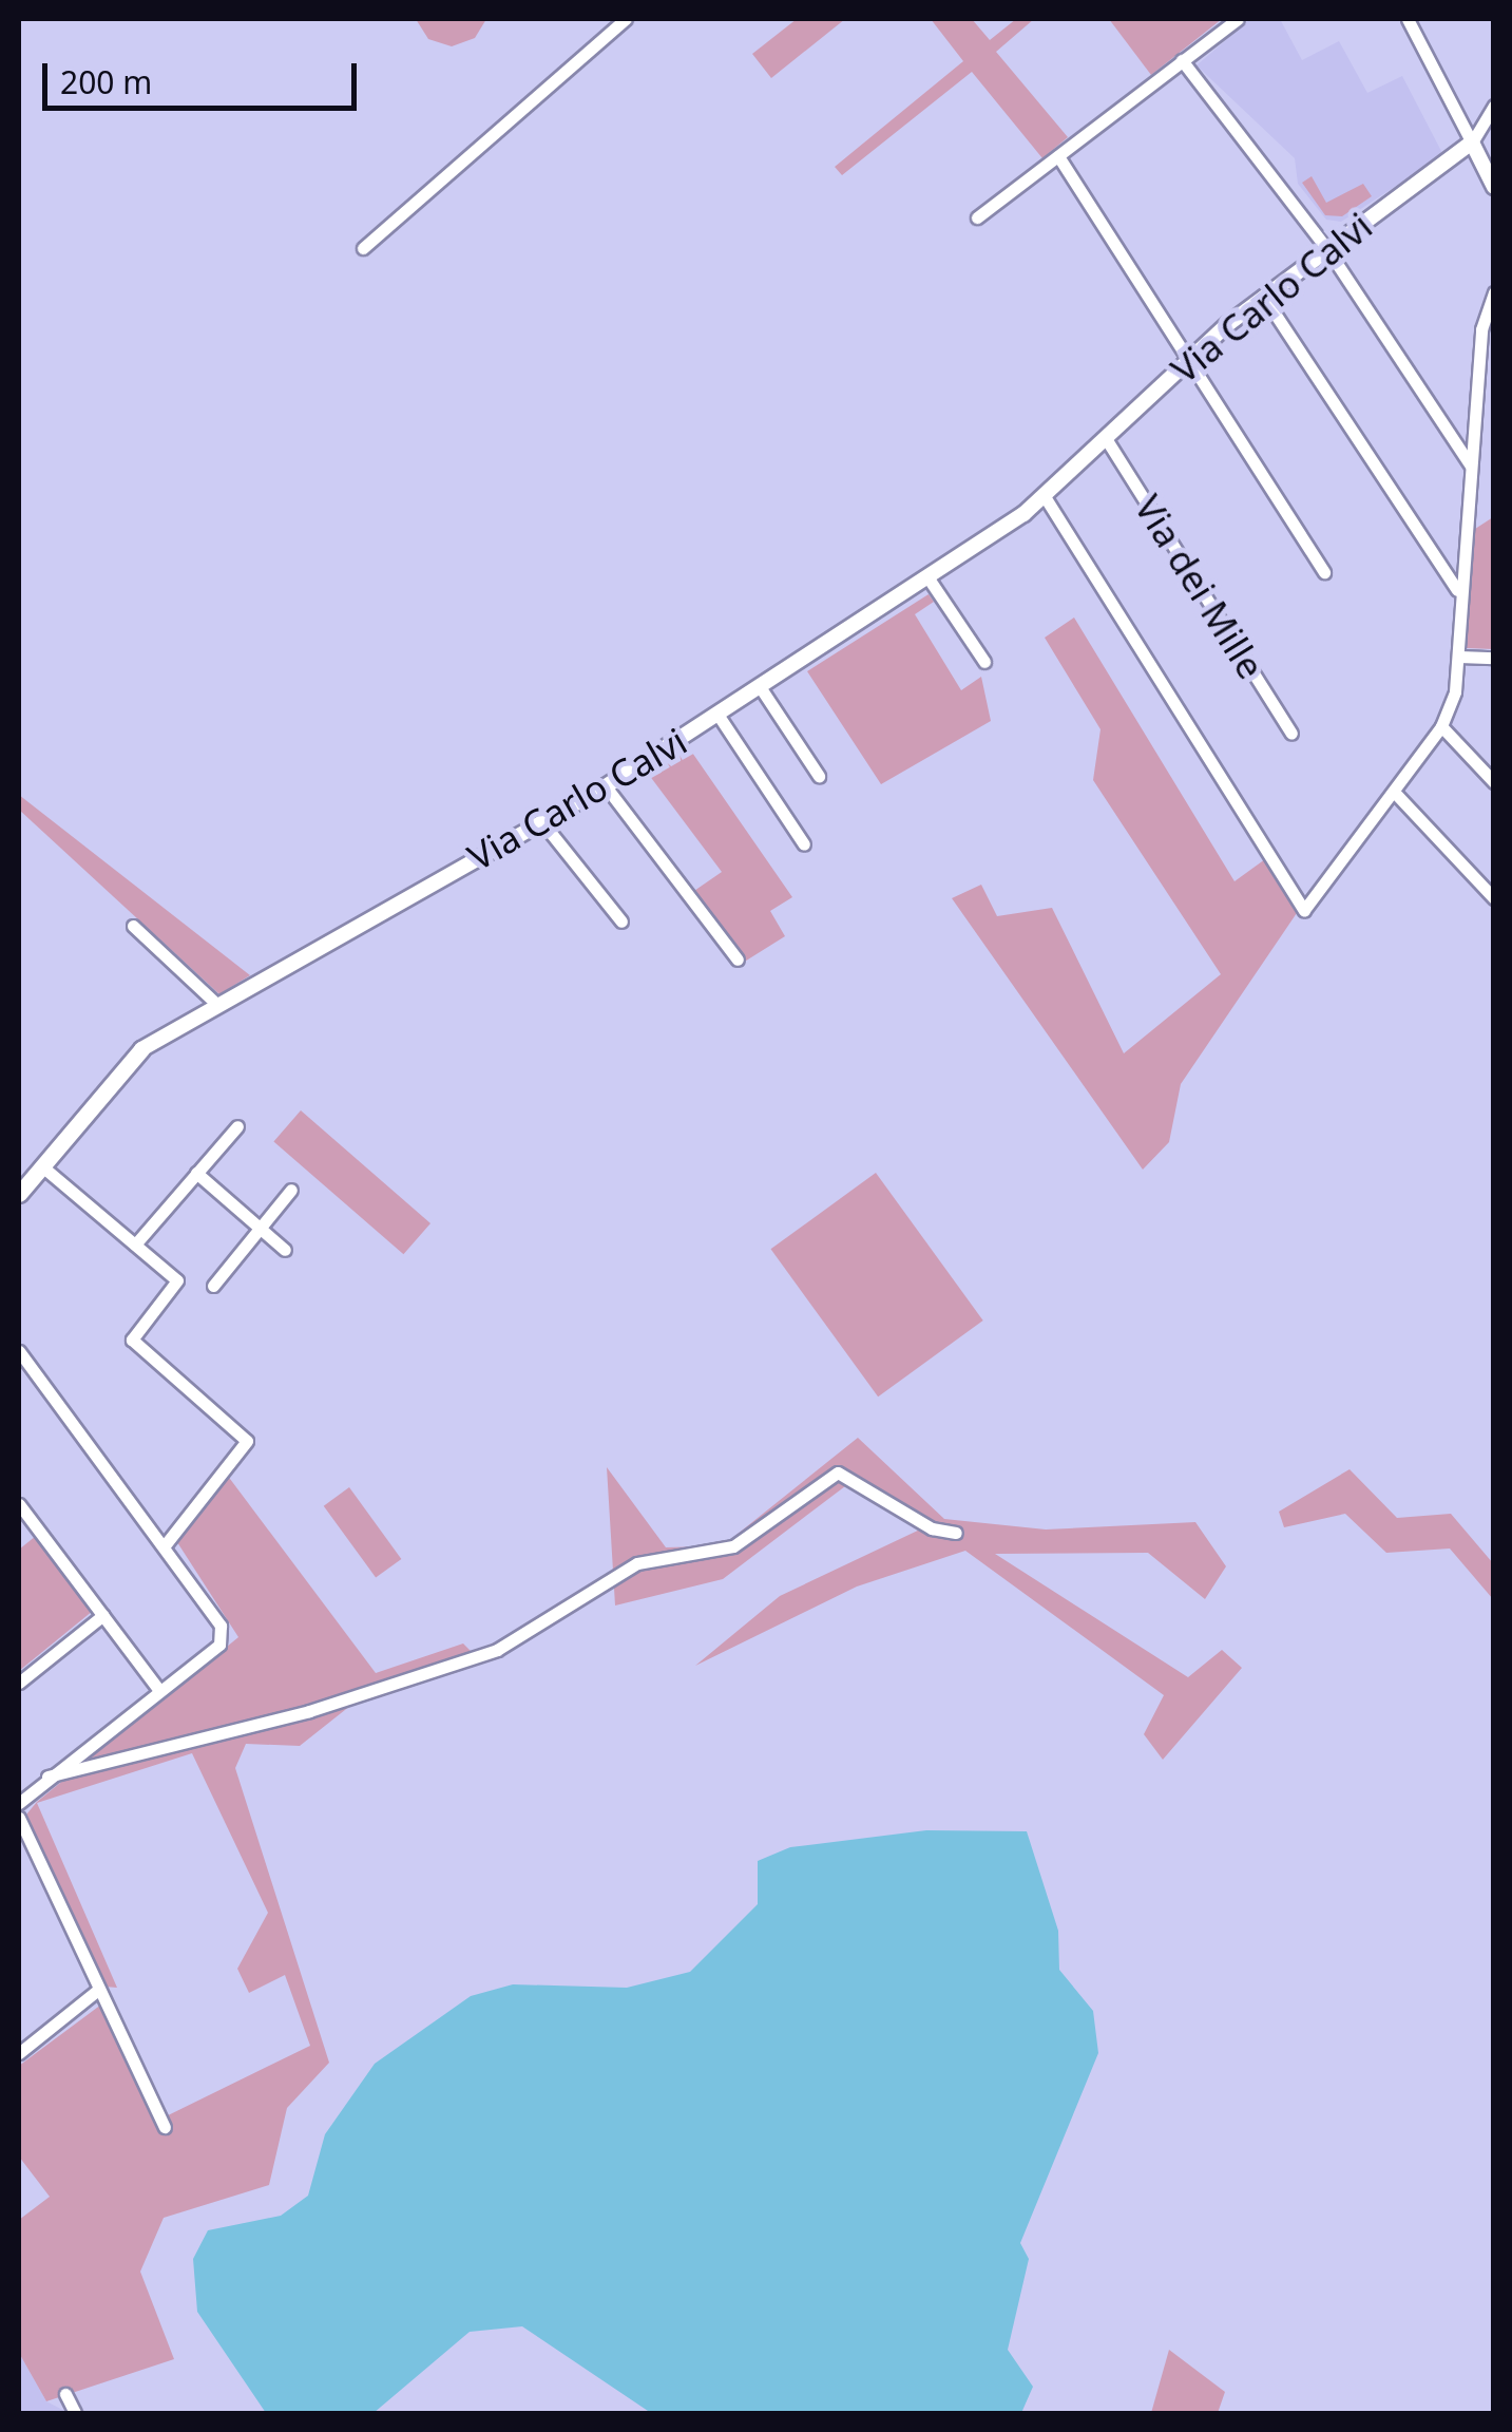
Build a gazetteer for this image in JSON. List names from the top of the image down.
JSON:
{
  "streets": {
    "street": ["Via Carlo Calvi", "Via dei Mille"]
  },
  "crossings": [
    ["Via Carlo Calvi", "Via dei Mille"]
  ],
  "scale_bar": "200 m"
}
